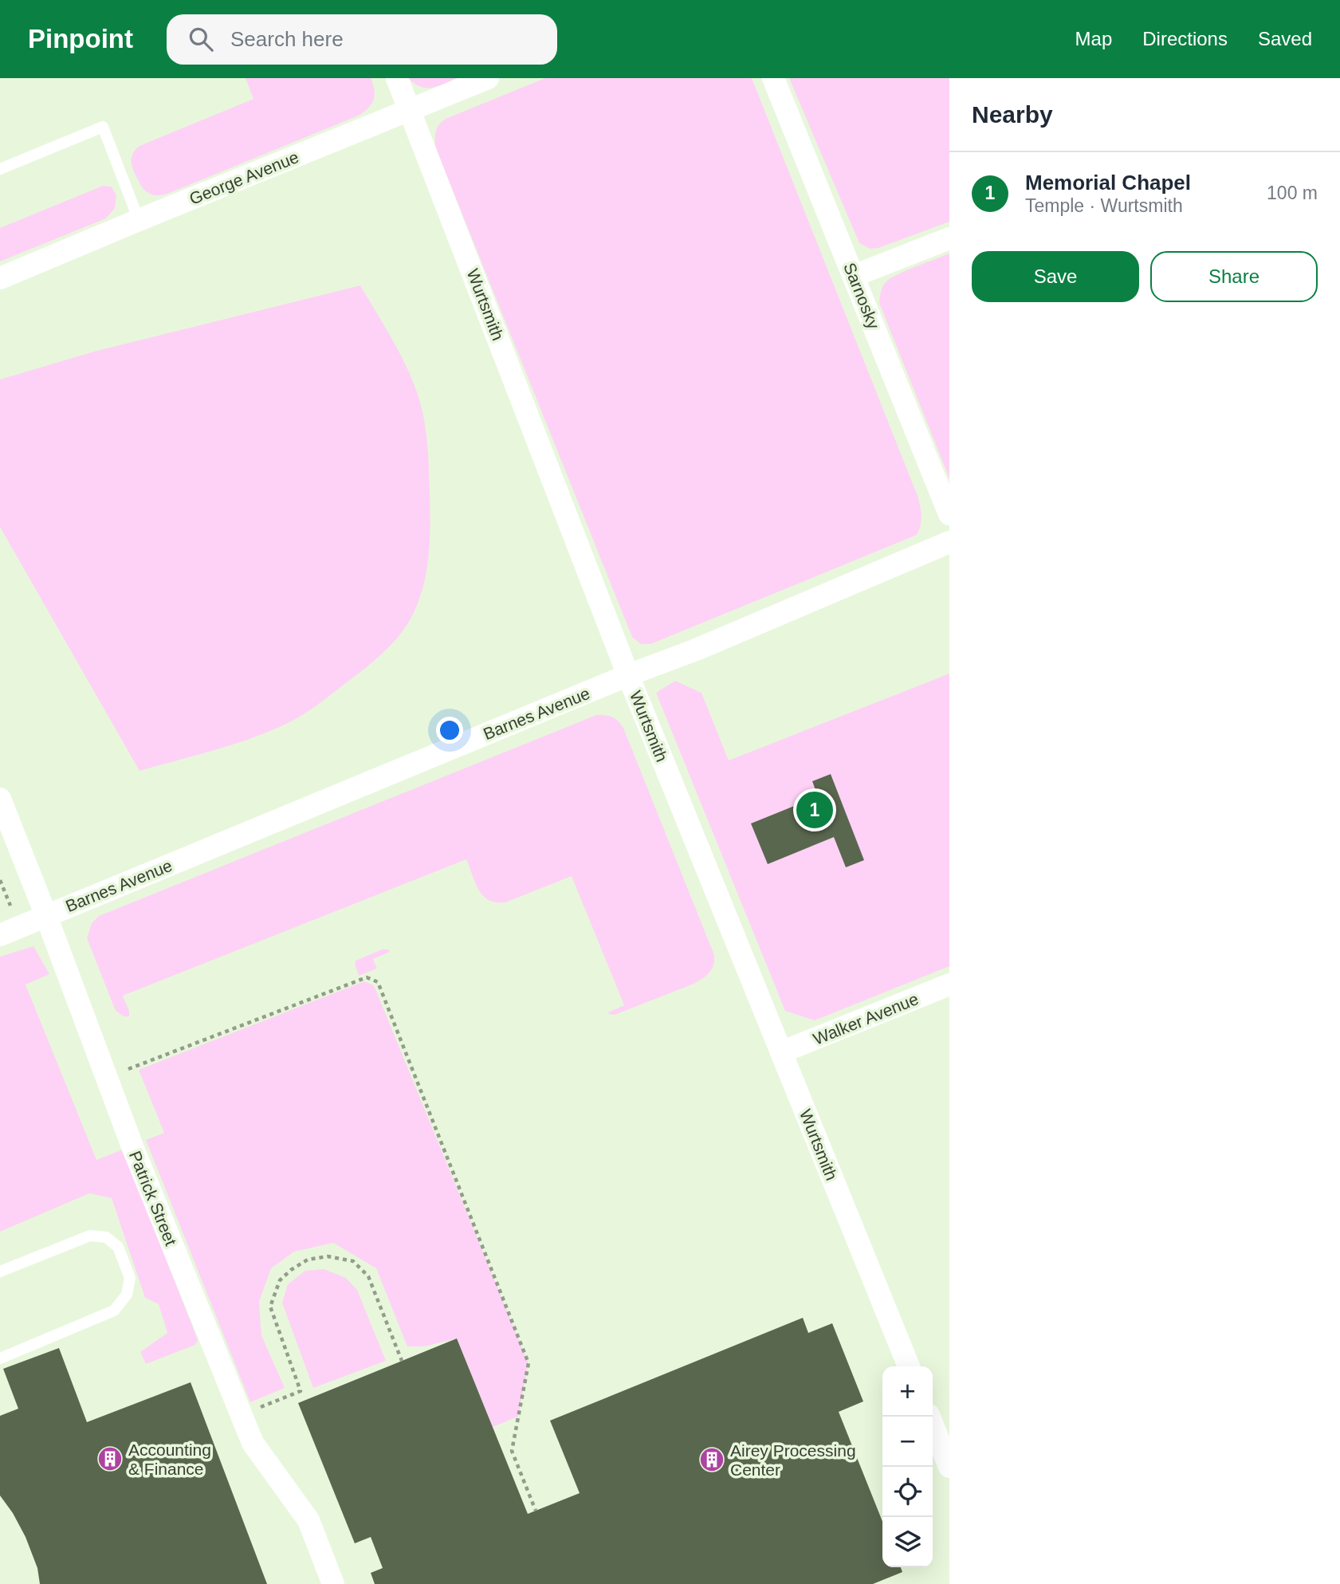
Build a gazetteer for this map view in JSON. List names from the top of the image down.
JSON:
{
  "streets": {
    "street": [
      "George Avenue",
      "Sarnosky",
      "Wurtsmith",
      "Barnes Avenue",
      "Walker Avenue",
      "Patrick Street"
    ]
  },
  "crossings": [
    ["George Avenue", "Wurtsmith"],
    ["Wurtsmith", "Barnes Avenue"],
    ["Wurtsmith", "Walker Avenue"],
    ["Barnes Avenue", "Patrick Street"]
  ],
  "places": {
    "building": ["Accounting & Finance", "Airey Processing Center"]
  },
  "page": {
    "header": "Pinpoint",
    "search": "Search here",
    "nav": ["Map", "Directions", "Saved"],
    "heading": "Nearby",
    "list": [
      {
        "mark": "1",
        "name": "Memorial Chapel",
        "note": "Temple · Wurtsmith",
        "value": "100 m"
      }
    ],
    "buttons": ["Save", "Share"],
    "pins": "1",
    "map_buttons": ["+", "−"]
  }
}
